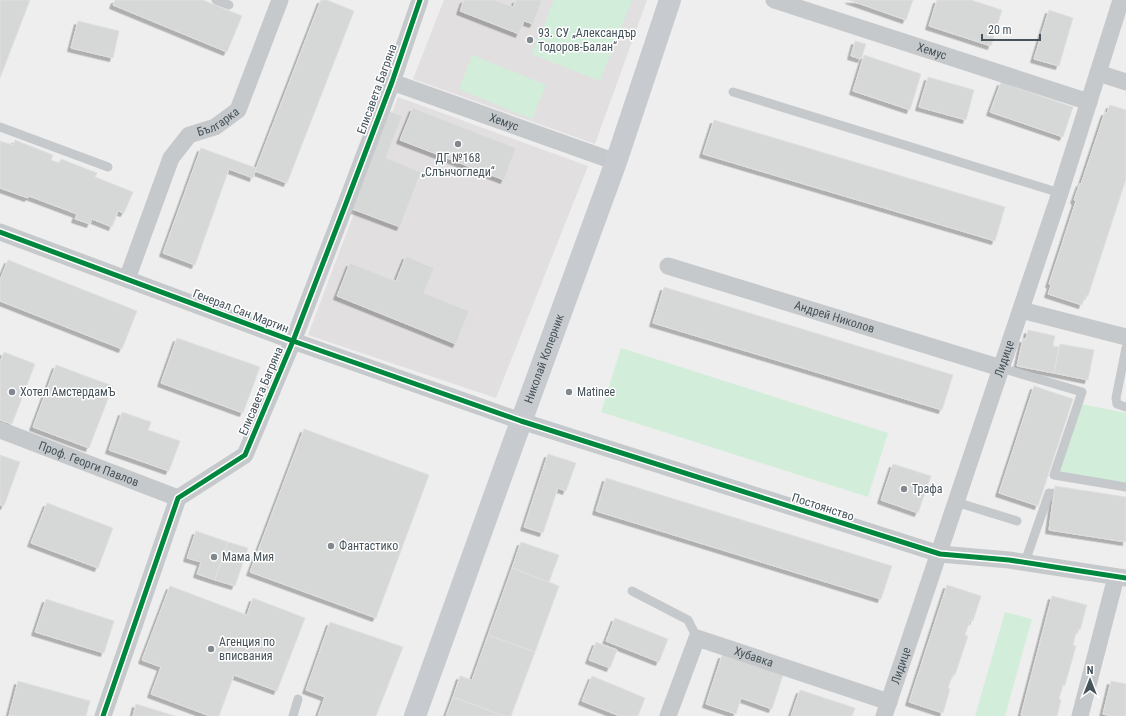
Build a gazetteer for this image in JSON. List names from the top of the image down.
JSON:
{
  "streets": {
    "street": [
      "Хемус",
      "Елисавета Багряна",
      "Българка",
      "Генерал Сан Мартин",
      "Андрей Николов",
      "Николай Коперник",
      "Лидице",
      "Проф. Георги Павлов",
      "Постоянство",
      "Хубавка"
    ]
  },
  "crossings": [
    ["Хемус", "Елисавета Багряна"],
    ["Хемус", "Николай Коперник"],
    ["Хемус", "Лидице"],
    ["Елисавета Багряна", "Генерал Сан Мартин"],
    ["Елисавета Багряна", "Проф. Георги Павлов"],
    ["Българка", "Генерал Сан Мартин"],
    ["Генерал Сан Мартин", "Николай Коперник"],
    ["Генерал Сан Мартин", "Постоянство"],
    ["Андрей Николов", "Лидице"],
    ["Николай Коперник", "Постоянство"],
    ["Лидице", "Постоянство"],
    ["Лидице", "Хубавка"]
  ],
  "places": [
    "93. СУ „Александър Тодоров-Балан“",
    "ДГ №168 „Слънчогледи“",
    "Хотел АмстердамЪ",
    "Matinee",
    "Трафа",
    "Фантастико",
    "Мама Мия",
    "Агенция по вписвания"
  ],
  "scale_bar": "20 m",
  "north": "top"
}
